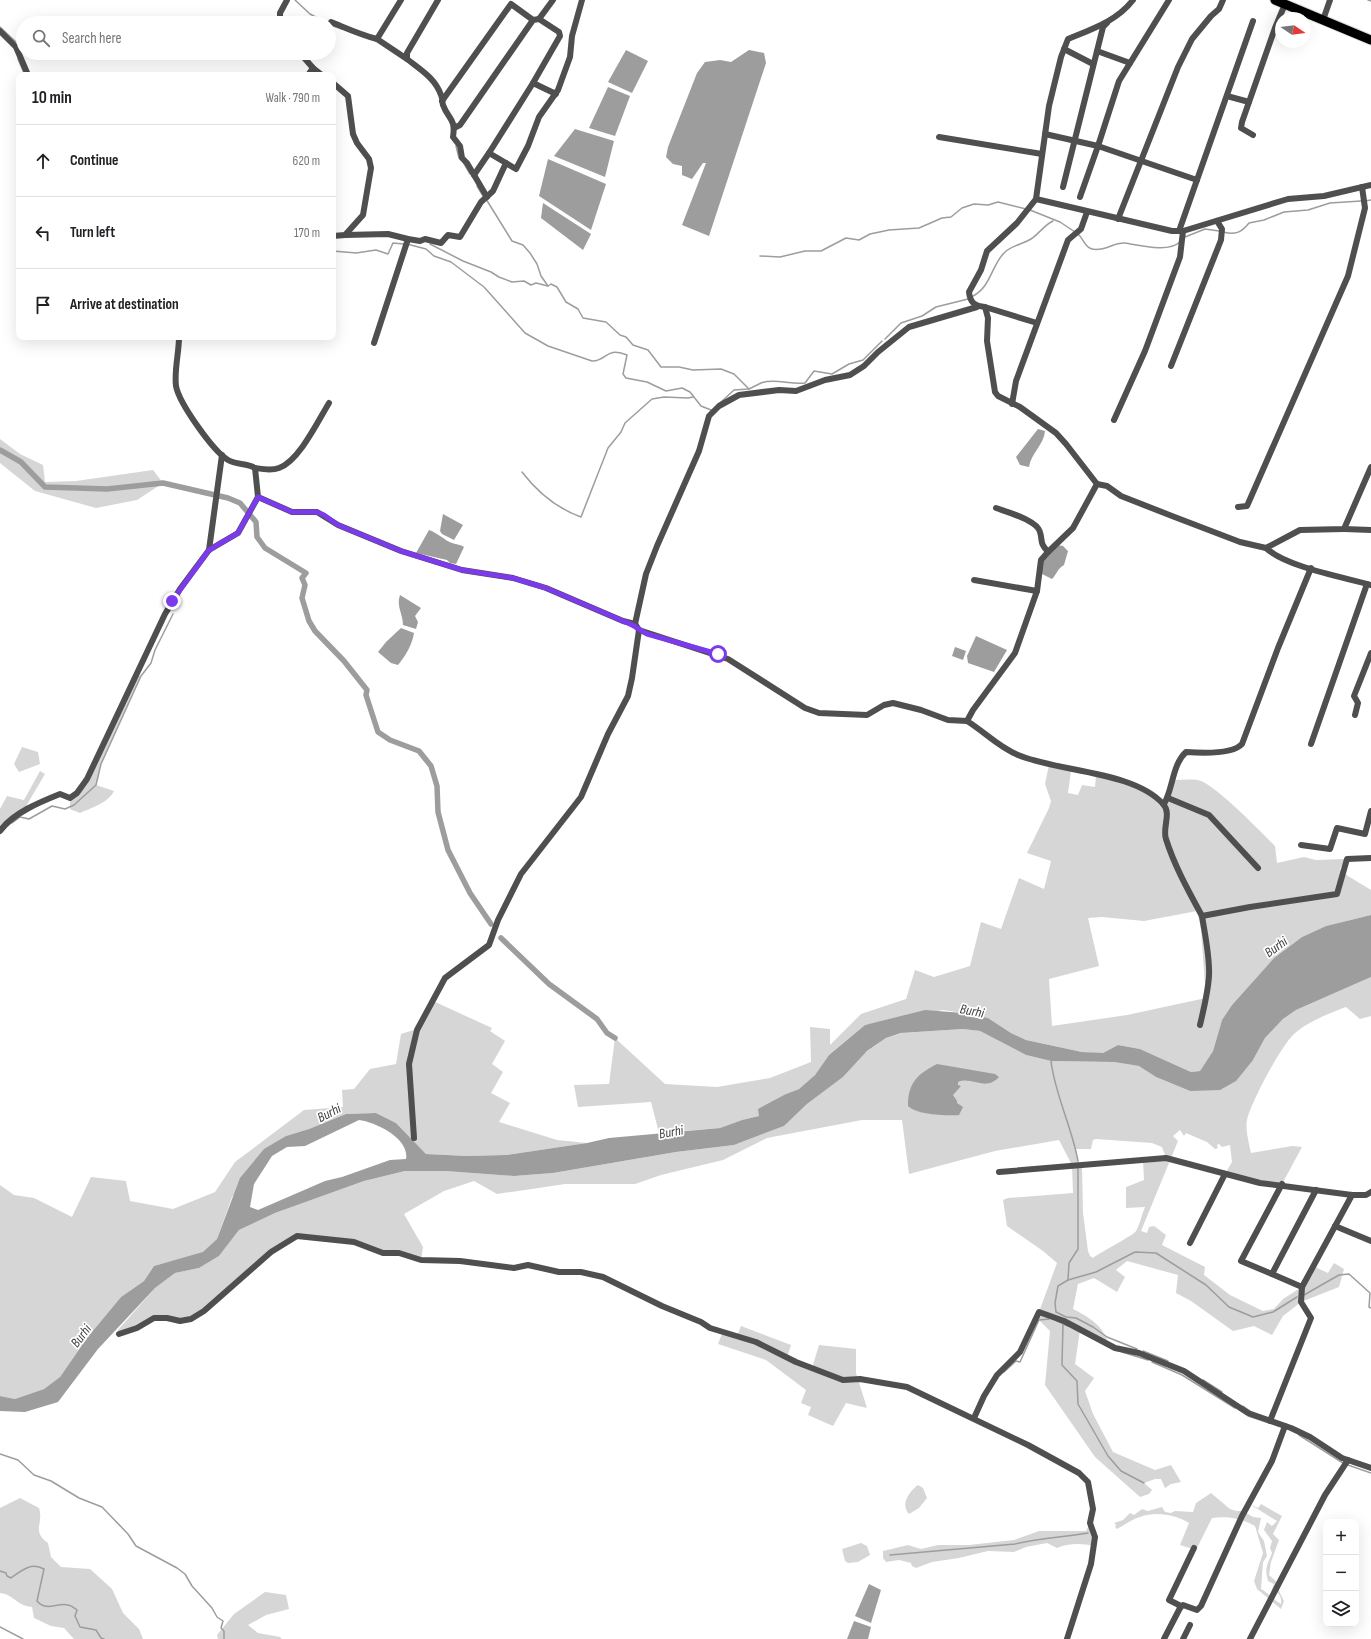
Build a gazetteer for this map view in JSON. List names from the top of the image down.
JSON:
{
  "water": ["Burhi"],
  "north": "right",
  "page": {
    "search": "Search here",
    "heading": ["10 min", "Walk · 790 m"],
    "list": [
      ["Continue", "620 m"],
      ["Turn left", "170 m"],
      "Arrive at destination"
    ],
    "map_buttons": ["+", "−"]
  }
}
